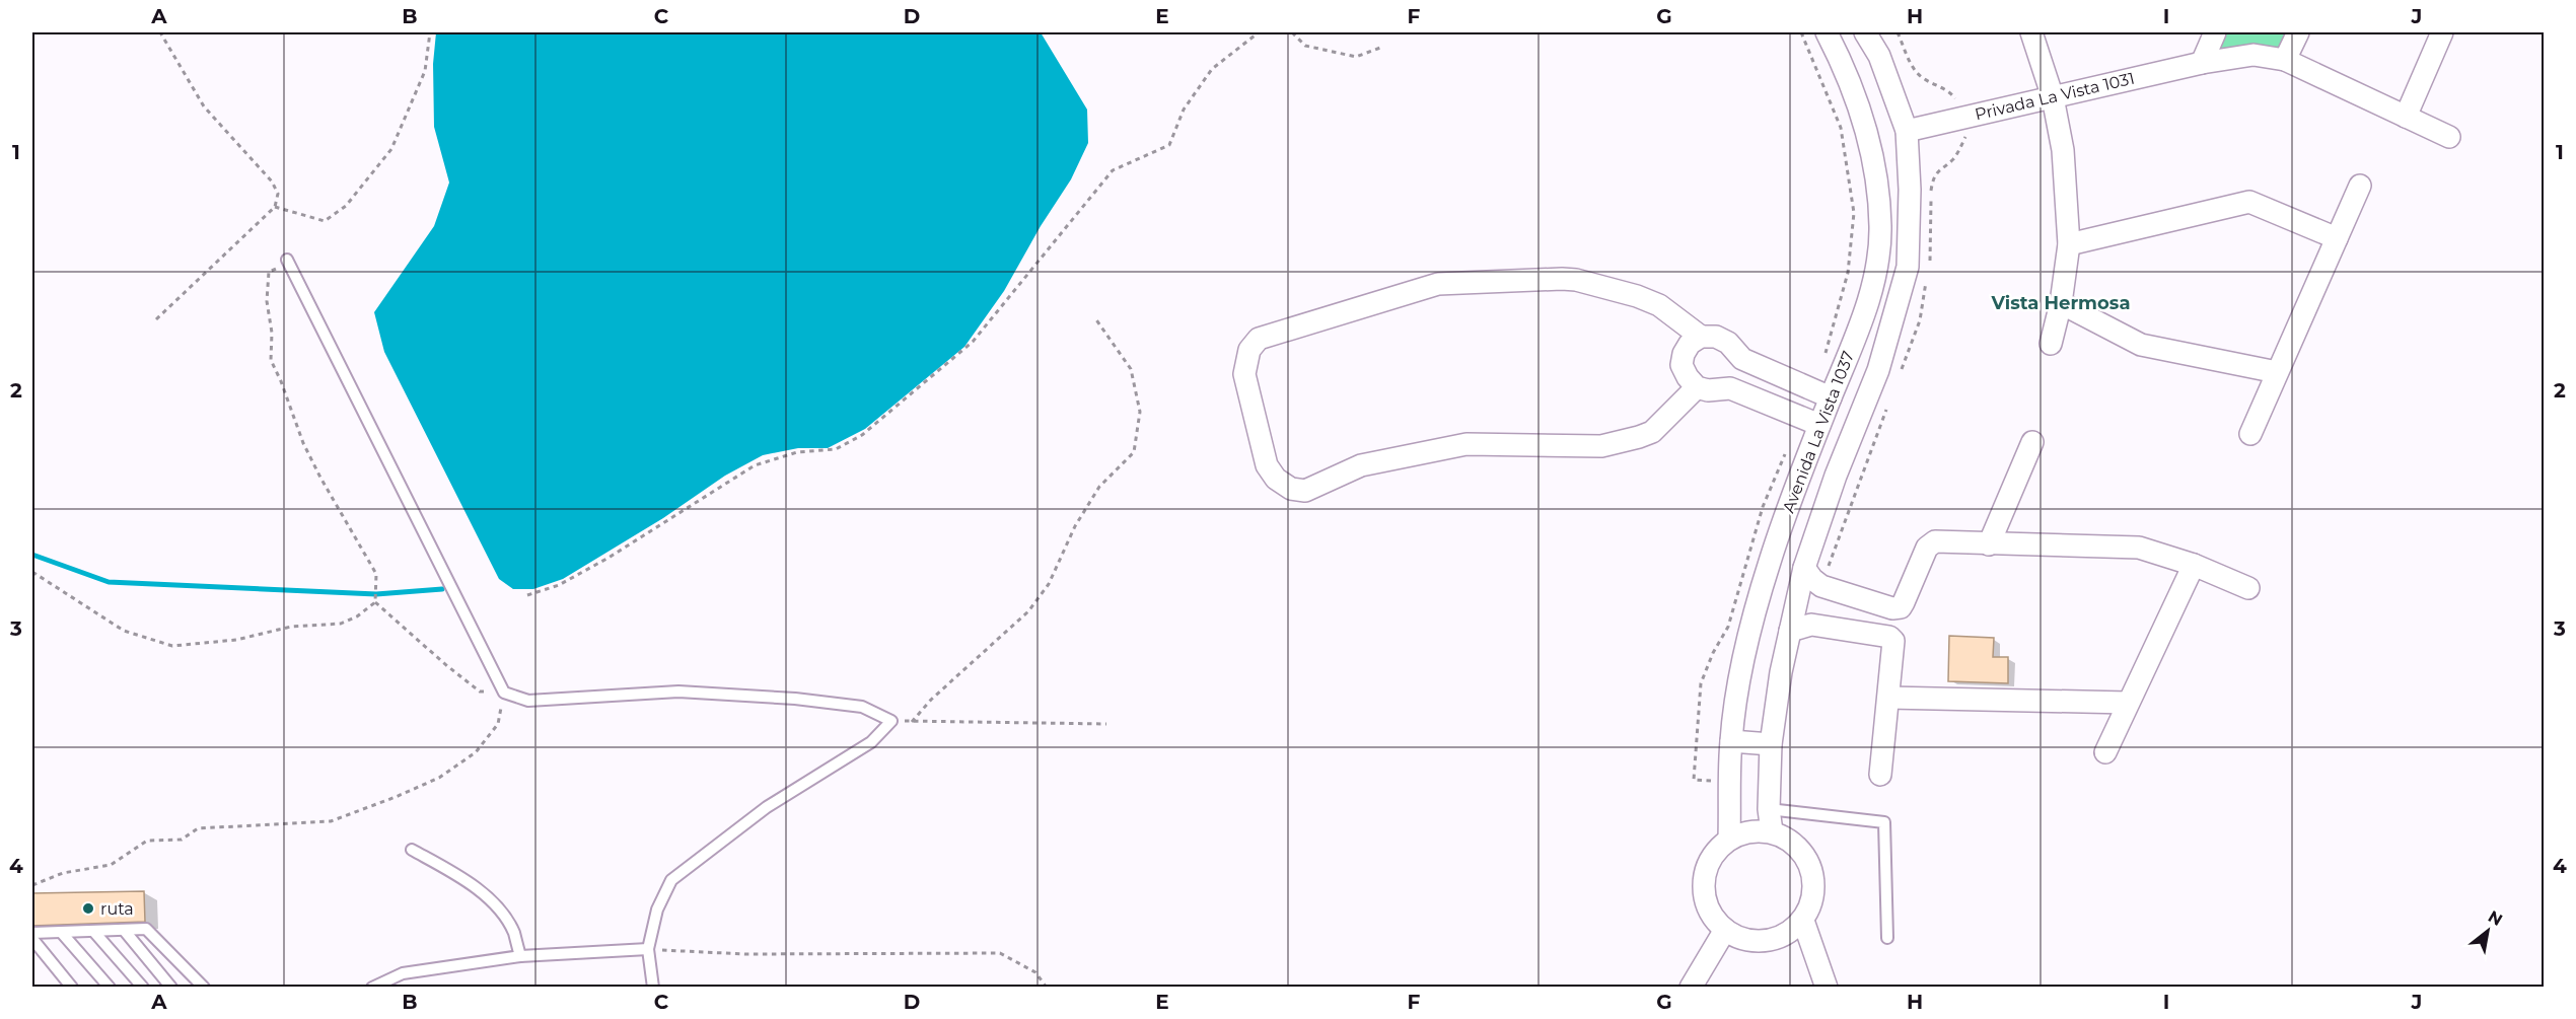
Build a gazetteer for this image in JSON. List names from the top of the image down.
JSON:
{
  "streets": {
    "street": ["Privada La Vista 1031", "Avenida La Vista 1037"]
  },
  "crossings": [
    ["Privada La Vista 1031", "Avenida La Vista 1037"]
  ],
  "districts": ["Vista Hermosa"],
  "places": ["ruta"],
  "north": "top right",
  "grid": {
    "columns": [
      "A",
      "B",
      "C",
      "D",
      "E",
      "F",
      "G",
      "H",
      "I",
      "J"
    ],
    "rows": [
      "1",
      "2",
      "3",
      "4"
    ]
  }
}
